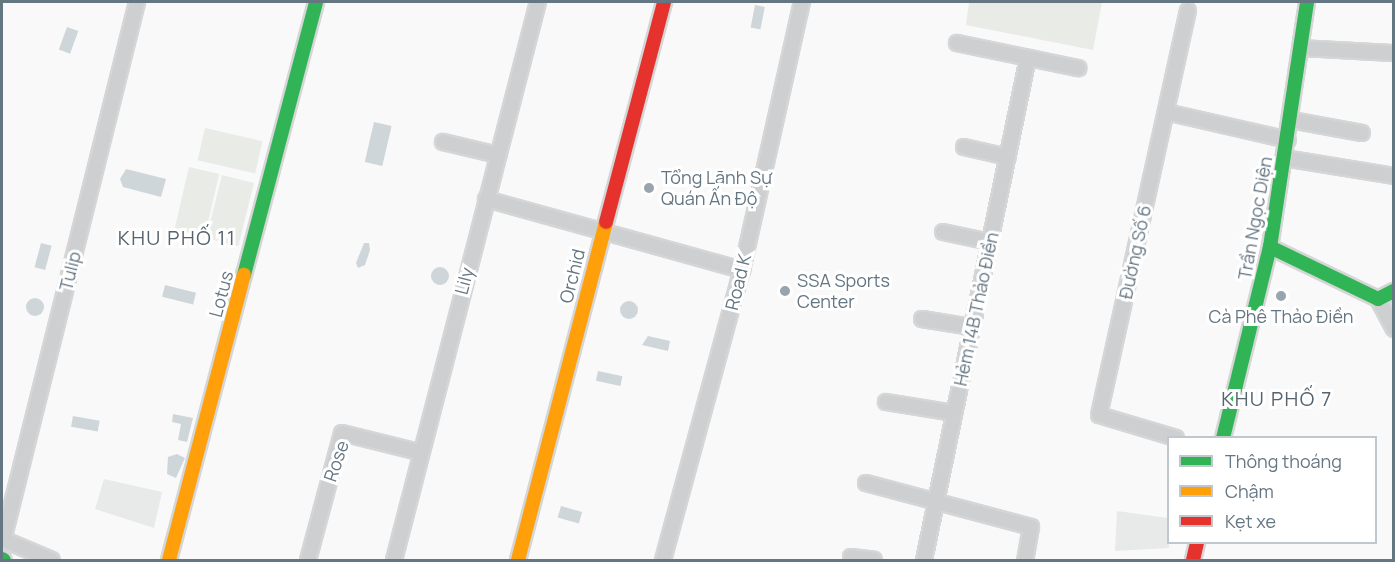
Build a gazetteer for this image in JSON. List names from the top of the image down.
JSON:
{
  "streets": {
    "street": [
      "Trần Ngọc Diện",
      "Đường Số 6",
      "Tulip",
      "Orchid",
      "Lily",
      "Road K",
      "Lotus",
      "Hẻm 14B Thảo Điền",
      "Rose"
    ]
  },
  "crossings": [
    ["Lily", "Rose"]
  ],
  "districts": ["KHU PHỐ 11", "KHU PHỐ 7"],
  "places": ["Tổng Lãnh Sự Quán Ấn Độ", "SSA Sports Center", "Cà Phê Thảo Điền"],
  "legend": ["Thông thoáng", "Chậm", "Kẹt xe"]
}
